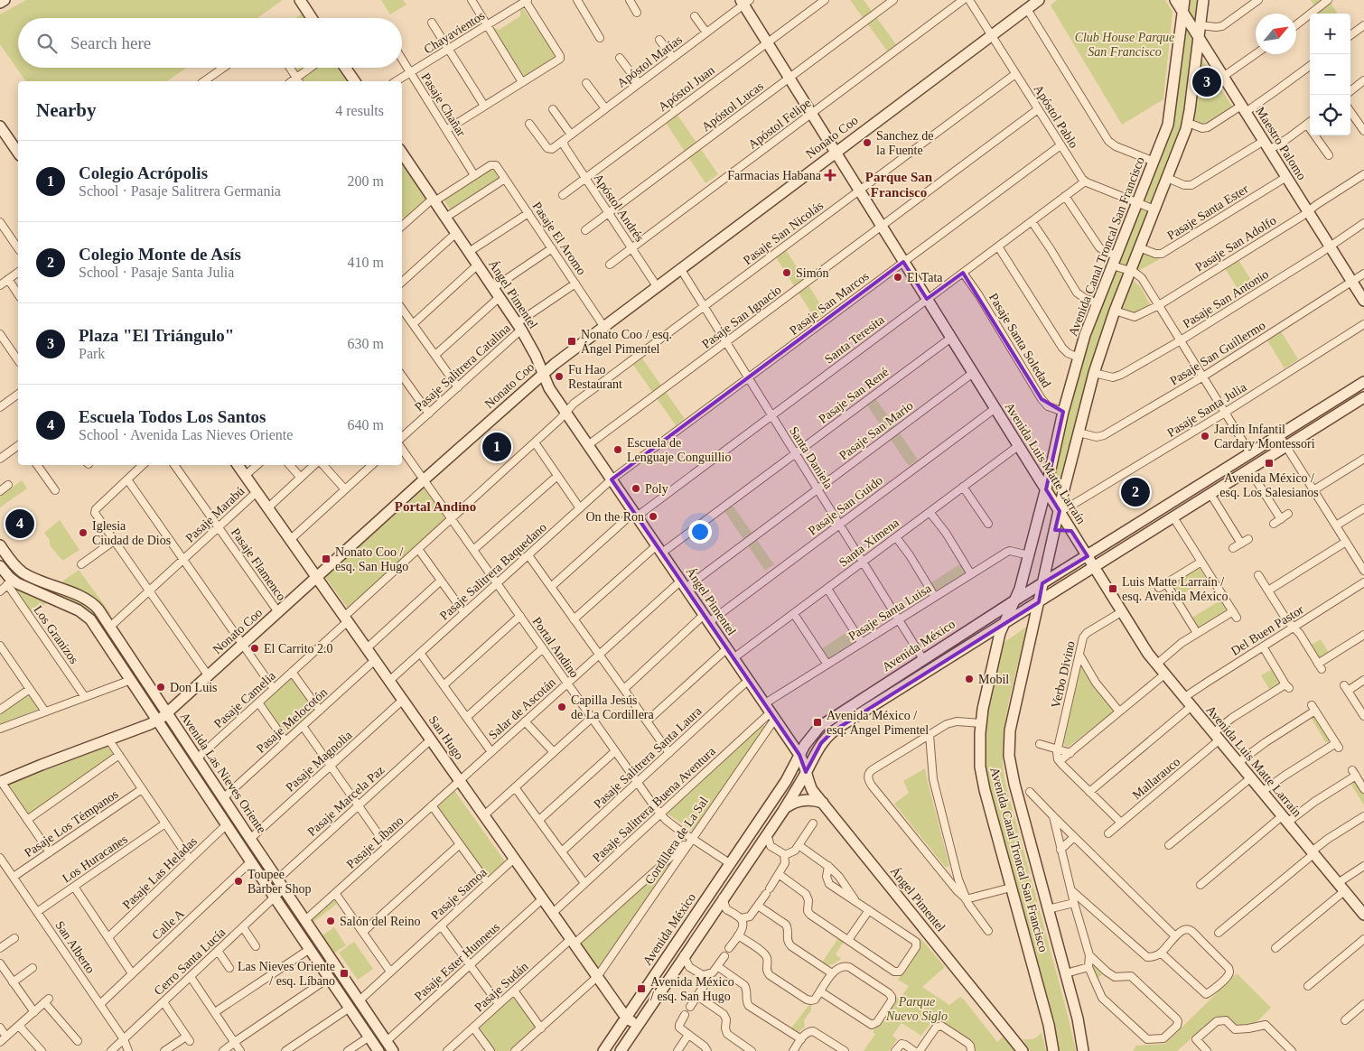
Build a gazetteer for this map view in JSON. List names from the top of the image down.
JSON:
{
  "streets": {
    "street": [
      "Chayavientos",
      "Apóstol Matías",
      "Apóstol Juan",
      "Pasaje Chañar",
      "Apóstol Lucas",
      "Apóstol Pablo",
      "Apóstol Felipe",
      "Nonato Coo",
      "Maestro Palomo",
      "Apóstol Andrés",
      "Pasaje Santa Ester",
      "Pasaje San Nicolás",
      "Pasaje El Aromo",
      "Pasaje San Adolfo",
      "Avenida Canal Troncal San Francisco",
      "Ángel Pimentel",
      "Pasaje San Antonio",
      "Pasaje San Marcos",
      "Pasaje San Ignacio",
      "Santa Teresita",
      "Pasaje Santa Soledad",
      "Pasaje San Guillermo",
      "Pasaje Salitrera Catalina",
      "Pasaje San René",
      "Pasaje Santa Julia",
      "Pasaje San Mario",
      "Santa Daniela",
      "Avenida Luis Matte Larraín",
      "Pasaje San Guido",
      "Pasaje Marabú",
      "Santa Ximena",
      "Pasaje Flamenco",
      "Pasaje Salitrera Baquedano",
      "Pasaje Santa Luisa",
      "Del Buen Pastor",
      "Los Granizos",
      "Avenida México",
      "Portal Andino",
      "Verbo Divino",
      "Pasaje Camelia",
      "Salar de Ascotán",
      "Pasaje Melocotón",
      "San Hugo",
      "Pasaje Salitrera Santa Laura",
      "Pasaje Magnolia",
      "Avenida Las Nieves Oriente",
      "Mallarauco",
      "Pasaje Marcela Paz",
      "Pasaje Salitrera Buena Aventura",
      "Pasaje Los Témpanos",
      "Cordillera de La Sal",
      "Pasaje Líbano",
      "Los Huracanes",
      "Pasaje Las Heladas",
      "Pasaje Samoa",
      "Calle A",
      "San Alberto",
      "Cerro Santa Lucía",
      "Pasaje Ester Hunneus",
      "Pasaje Sudán"
    ]
  },
  "crossings": [
    ["Chayavientos", "Pasaje Chañar"],
    ["Apóstol Matías", "Apóstol Andrés"],
    ["Apóstol Matías", "Avenida Luis Matte Larraín"],
    ["Apóstol Juan", "Apóstol Andrés"],
    ["Apóstol Juan", "Avenida Luis Matte Larraín"],
    ["Pasaje Chañar", "Pasaje El Aromo"],
    ["Apóstol Lucas", "Apóstol Andrés"],
    ["Apóstol Lucas", "Avenida Luis Matte Larraín"],
    ["Apóstol Pablo", "Nonato Coo"],
    ["Apóstol Pablo", "Pasaje San Nicolás"],
    ["Apóstol Pablo", "Pasaje San Marcos"],
    ["Apóstol Pablo", "Pasaje San Ignacio"],
    ["Apóstol Pablo", "Santa Teresita"],
    ["Apóstol Felipe", "Apóstol Andrés"],
    ["Apóstol Felipe", "Avenida Luis Matte Larraín"],
    ["Nonato Coo", "Apóstol Andrés"],
    ["Nonato Coo", "Pasaje El Aromo"],
    ["Nonato Coo", "Ángel Pimentel"],
    ["Nonato Coo", "Santa Daniela"],
    ["Nonato Coo", "Avenida Luis Matte Larraín"],
    ["Nonato Coo", "Pasaje Flamenco"],
    ["Nonato Coo", "Portal Andino"],
    ["Nonato Coo", "San Hugo"],
    ["Nonato Coo", "Avenida Las Nieves Oriente"],
    ["Maestro Palomo", "Pasaje Santa Ester"],
    ["Maestro Palomo", "Pasaje San Adolfo"],
    ["Maestro Palomo", "Avenida Canal Troncal San Francisco"],
    ["Maestro Palomo", "Pasaje San Antonio"],
    ["Maestro Palomo", "Pasaje San Guillermo"],
    ["Pasaje Santa Ester", "Avenida Canal Troncal San Francisco"],
    ["Pasaje San Nicolás", "Ángel Pimentel"],
    ["Pasaje San Nicolás", "Santa Daniela"],
    ["Pasaje San Nicolás", "Avenida Luis Matte Larraín"],
    ["Pasaje San Nicolás", "Portal Andino"],
    ["Pasaje San Nicolás", "Pasaje Camelia"],
    ["Pasaje El Aromo", "Pasaje Salitrera Catalina"],
    ["Pasaje San Adolfo", "Avenida Canal Troncal San Francisco"],
    ["Avenida Canal Troncal San Francisco", "Pasaje San Antonio"],
    ["Avenida Canal Troncal San Francisco", "Pasaje Santa Soledad"],
    ["Avenida Canal Troncal San Francisco", "Pasaje San Guillermo"],
    ["Avenida Canal Troncal San Francisco", "Pasaje Santa Julia"],
    ["Avenida Canal Troncal San Francisco", "Avenida Luis Matte Larraín"],
    ["Avenida Canal Troncal San Francisco", "Pasaje Santa Luisa"],
    ["Avenida Canal Troncal San Francisco", "Avenida México"],
    ["Ángel Pimentel", "Pasaje San Marcos"],
    ["Ángel Pimentel", "Pasaje San Ignacio"],
    ["Ángel Pimentel", "Santa Teresita"],
    ["Ángel Pimentel", "Pasaje Salitrera Catalina"],
    ["Ángel Pimentel", "Pasaje San René"],
    ["Ángel Pimentel", "Pasaje San Mario"],
    ["Ángel Pimentel", "Pasaje San Guido"],
    ["Ángel Pimentel", "Santa Ximena"],
    ["Ángel Pimentel", "Pasaje Salitrera Baquedano"],
    ["Ángel Pimentel", "Pasaje Santa Luisa"],
    ["Ángel Pimentel", "Avenida México"],
    ["Ángel Pimentel", "Salar de Ascotán"],
    ["Ángel Pimentel", "Pasaje Salitrera Santa Laura"],
    ["Ángel Pimentel", "Pasaje Salitrera Buena Aventura"],
    ["Ángel Pimentel", "Cordillera de La Sal"],
    ["Pasaje San Marcos", "Santa Daniela"],
    ["Pasaje San Marcos", "Avenida Luis Matte Larraín"],
    ["Pasaje San Marcos", "Pasaje Salitrera Baquedano"],
    ["Pasaje San Ignacio", "Santa Daniela"],
    ["Pasaje San Ignacio", "Avenida Luis Matte Larraín"],
    ["Santa Teresita", "Pasaje Santa Soledad"],
    ["Santa Teresita", "Santa Daniela"],
    ["Santa Teresita", "Avenida Luis Matte Larraín"],
    ["Pasaje San René", "Santa Daniela"],
    ["Pasaje San René", "Avenida Luis Matte Larraín"],
    ["Pasaje Santa Julia", "Avenida Luis Matte Larraín"],
    ["Pasaje San Mario", "Santa Daniela"],
    ["Pasaje San Mario", "Avenida Luis Matte Larraín"],
    ["Pasaje San Mario", "Salar de Ascotán"],
    ["Santa Daniela", "Pasaje San Guido"],
    ["Santa Daniela", "Santa Ximena"],
    ["Santa Daniela", "Pasaje Santa Luisa"],
    ["Santa Daniela", "Avenida México"],
    ["Avenida Luis Matte Larraín", "Pasaje San Guido"],
    ["Avenida Luis Matte Larraín", "Santa Ximena"],
    ["Avenida Luis Matte Larraín", "Del Buen Pastor"],
    ["Avenida Luis Matte Larraín", "Avenida México"],
    ["Avenida Luis Matte Larraín", "Verbo Divino"],
    ["Avenida Luis Matte Larraín", "Mallarauco"],
    ["Pasaje Marabú", "Pasaje Flamenco"],
    ["Pasaje Marabú", "San Hugo"],
    ["Pasaje Marabú", "Avenida Las Nieves Oriente"],
    ["Pasaje Salitrera Baquedano", "Portal Andino"],
    ["Pasaje Salitrera Baquedano", "San Hugo"],
    ["Pasaje Santa Luisa", "Pasaje Salitrera Buena Aventura"],
    ["Pasaje Santa Luisa", "Cordillera de La Sal"],
    ["Del Buen Pastor", "Mallarauco"],
    ["Los Granizos", "Avenida Las Nieves Oriente"],
    ["Avenida México", "Portal Andino"],
    ["Avenida México", "San Hugo"],
    ["Portal Andino", "Pasaje Camelia"],
    ["Portal Andino", "Salar de Ascotán"],
    ["Portal Andino", "Pasaje Salitrera Santa Laura"],
    ["Portal Andino", "Pasaje Salitrera Buena Aventura"],
    ["Portal Andino", "Cordillera de La Sal"],
    ["Portal Andino", "Pasaje Sudán"],
    ["Pasaje Camelia", "San Hugo"],
    ["Pasaje Camelia", "Avenida Las Nieves Oriente"],
    ["Salar de Ascotán", "San Hugo"],
    ["Salar de Ascotán", "Pasaje Líbano"],
    ["Pasaje Melocotón", "San Hugo"],
    ["Pasaje Melocotón", "Avenida Las Nieves Oriente"],
    ["San Hugo", "Pasaje Magnolia"],
    ["San Hugo", "Pasaje Marcela Paz"],
    ["San Hugo", "Pasaje Salitrera Buena Aventura"],
    ["San Hugo", "Cordillera de La Sal"],
    ["San Hugo", "Pasaje Líbano"],
    ["San Hugo", "Pasaje Samoa"],
    ["San Hugo", "Pasaje Ester Hunneus"],
    ["San Hugo", "Pasaje Sudán"],
    ["Pasaje Magnolia", "Avenida Las Nieves Oriente"],
    ["Avenida Las Nieves Oriente", "Pasaje Marcela Paz"],
    ["Avenida Las Nieves Oriente", "Pasaje Líbano"],
    ["Avenida Las Nieves Oriente", "Pasaje Las Heladas"],
    ["Avenida Las Nieves Oriente", "Pasaje Samoa"],
    ["Avenida Las Nieves Oriente", "Calle A"],
    ["Avenida Las Nieves Oriente", "Cerro Santa Lucía"],
    ["Avenida Las Nieves Oriente", "Pasaje Ester Hunneus"],
    ["Pasaje Salitrera Buena Aventura", "Cordillera de La Sal"],
    ["Pasaje Los Témpanos", "San Alberto"],
    ["Cordillera de La Sal", "Pasaje Sudán"],
    ["Los Huracanes", "San Alberto"],
    ["Calle A", "San Alberto"],
    ["San Alberto", "Cerro Santa Lucía"]
  ],
  "districts": ["Parque San Francisco", "Portal Andino"],
  "parks": ["Club House Parque San Francisco", "Parque Nuevo Siglo"],
  "places": {
    "other": [
      "Sanchez de la Fuente",
      "Simón",
      "El Tata",
      "Fu Hao Restaurant",
      "Jardín Infantil Cardary Montessori",
      "Escuela de Lenguaje Conguillio",
      "Poly",
      "On the Ron",
      "Iglesia Ciudad de Dios",
      "El Carrito 2.0",
      "Mobil",
      "Don Luis",
      "Capilla Jesús de La Cordillera",
      "Toupee Barber Shop",
      "Salón del Reino"
    ],
    "health": ["Farmacias Habana"],
    "transit": [
      "Nonato Coo / esq. Ángel Pimentel",
      "Avenida México / esq. Los Salesianos",
      "Nonato Coo / esq. San Hugo",
      "Luis Matte Larraín / esq. Avenida México",
      "Avenida México / esq. Ángel Pimentel",
      "Las Nieves Oriente / esq. Líbano",
      "Avenida México / esq. San Hugo"
    ]
  },
  "north": "top right",
  "page": {
    "map_buttons": ["+", "−"],
    "search": "Search here",
    "pins": [
      "3",
      "1",
      "2",
      "4"
    ],
    "heading": ["Nearby", "4 results"],
    "list": [
      {
        "mark": "1",
        "name": "Colegio Acrópolis",
        "note": "School · Pasaje Salitrera Germania",
        "value": "200 m"
      },
      {
        "mark": "2",
        "name": "Colegio Monte de Asís",
        "note": "School · Pasaje Santa Julia",
        "value": "410 m"
      },
      {
        "mark": "3",
        "name": "Plaza \"El Triángulo\"",
        "note": "Park",
        "value": "630 m"
      },
      {
        "mark": "4",
        "name": "Escuela Todos Los Santos",
        "note": "School · Avenida Las Nieves Oriente",
        "value": "640 m"
      }
    ]
  }
}
